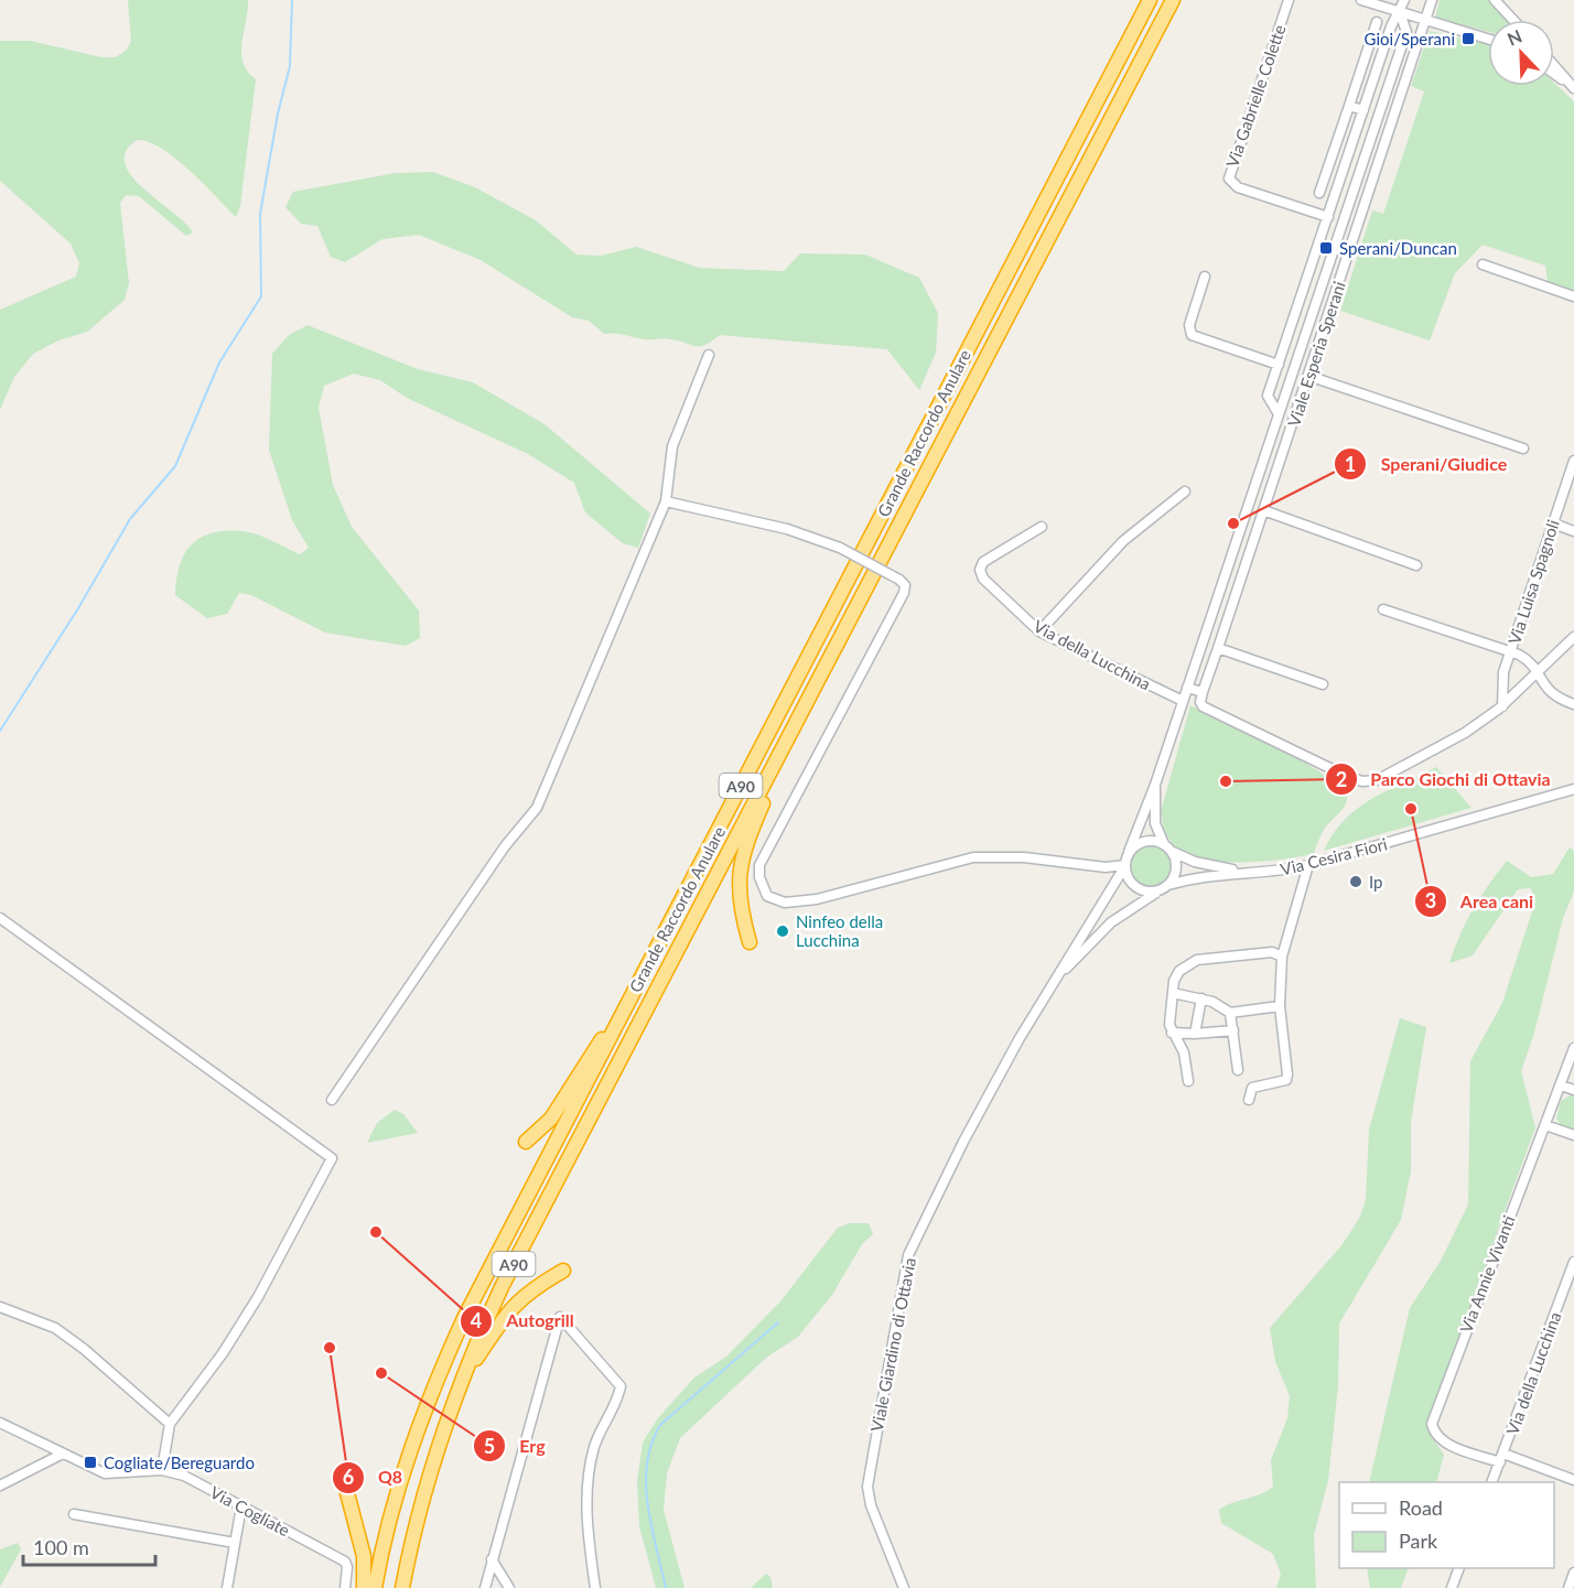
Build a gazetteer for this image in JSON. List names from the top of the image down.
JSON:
{
  "streets": {
    "highway": ["Grande Raccordo Anulare", "A90"],
    "street": [
      "Via Gabrielle Colette",
      "Viale Esperia Sperani",
      "Via Luisa Spagnoli",
      "Via della Lucchina",
      "Via Cesira Fiori",
      "Via Annie Vivanti",
      "Viale Giardino di Ottavia",
      "Via Cogliate"
    ]
  },
  "crossings": [
    ["Via Gabrielle Colette", "Viale Esperia Sperani"],
    ["Viale Esperia Sperani", "Via della Lucchina"],
    ["Viale Esperia Sperani", "Via Cesira Fiori"],
    ["Viale Esperia Sperani", "Viale Giardino di Ottavia"],
    ["Via della Lucchina", "Via Annie Vivanti"],
    ["Via Cesira Fiori", "Viale Giardino di Ottavia"]
  ],
  "places": {
    "transit": ["Gioi/Sperani", "Sperani/Duncan", "Cogliate/Bereguardo"],
    "other": [
      "Sperani/Giudice",
      "Parco Giochi di Ottavia",
      "Area cani",
      "Ip",
      "Ninfeo della Lucchina",
      "Autogrill",
      "Q8",
      "Erg"
    ]
  },
  "legend": ["Road", "Park"],
  "scale_bar": "100 m",
  "north": "top left"
}
